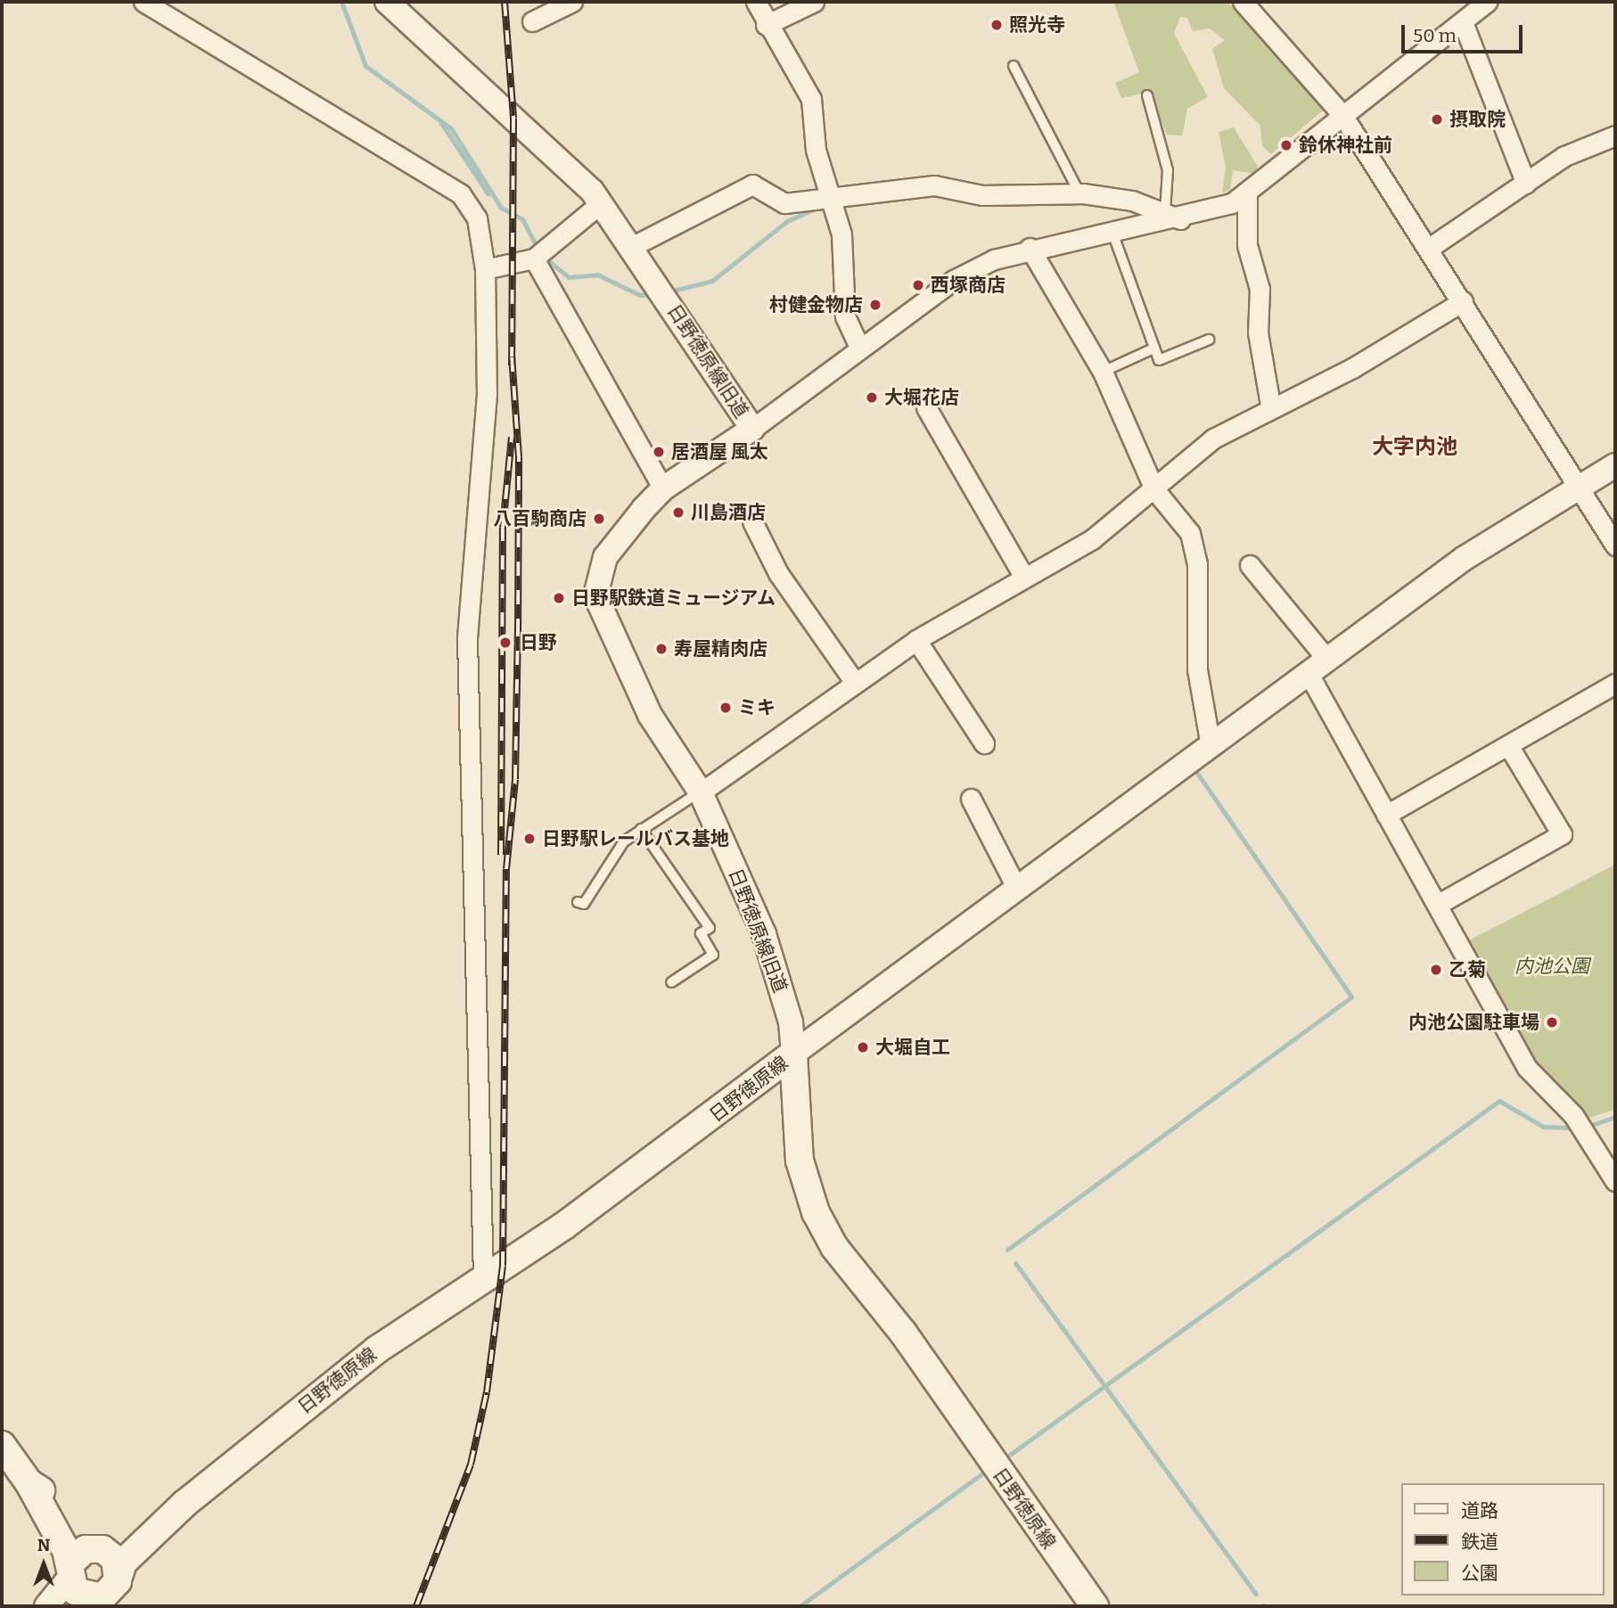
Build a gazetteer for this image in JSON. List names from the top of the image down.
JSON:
{
  "streets": {
    "main road": ["日野徳原線"],
    "street": ["日野徳原線旧道"]
  },
  "crossings": [
    ["日野徳原線旧道", "日野徳原線"]
  ],
  "districts": ["大字内池"],
  "parks": ["内池公園"],
  "places": [
    "照光寺",
    "摂取院",
    "鈴休神社前",
    "西塚商店",
    "村健金物店",
    "大堀花店",
    "居酒屋 風太",
    "川島酒店",
    "八百駒商店",
    "日野駅鉄道ミュージアム",
    "日野",
    "寿屋精肉店",
    "ミキ",
    "日野駅レールバス基地",
    "乙菊",
    "内池公園駐車場",
    "大堀自工"
  ],
  "legend": ["道路", "鉄道", "公園"],
  "scale_bar": "50 m",
  "north": "top"
}
